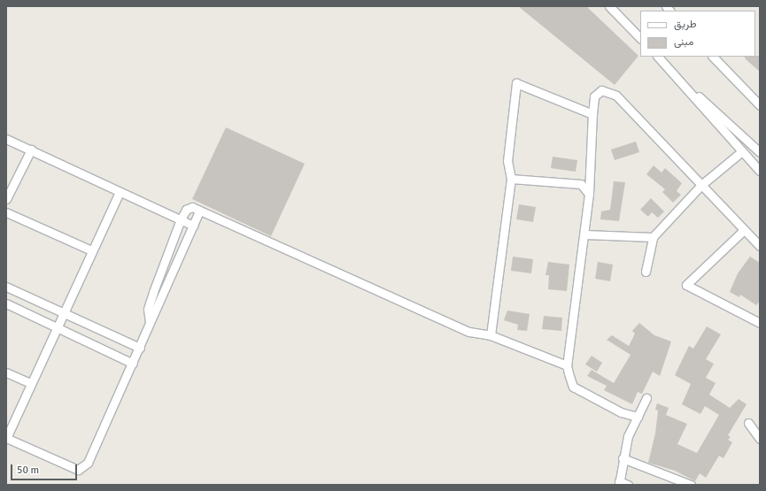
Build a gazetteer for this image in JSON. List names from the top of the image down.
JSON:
{
  "legend": ["طريق", "مبنى"],
  "scale_bar": "50 m"
}
